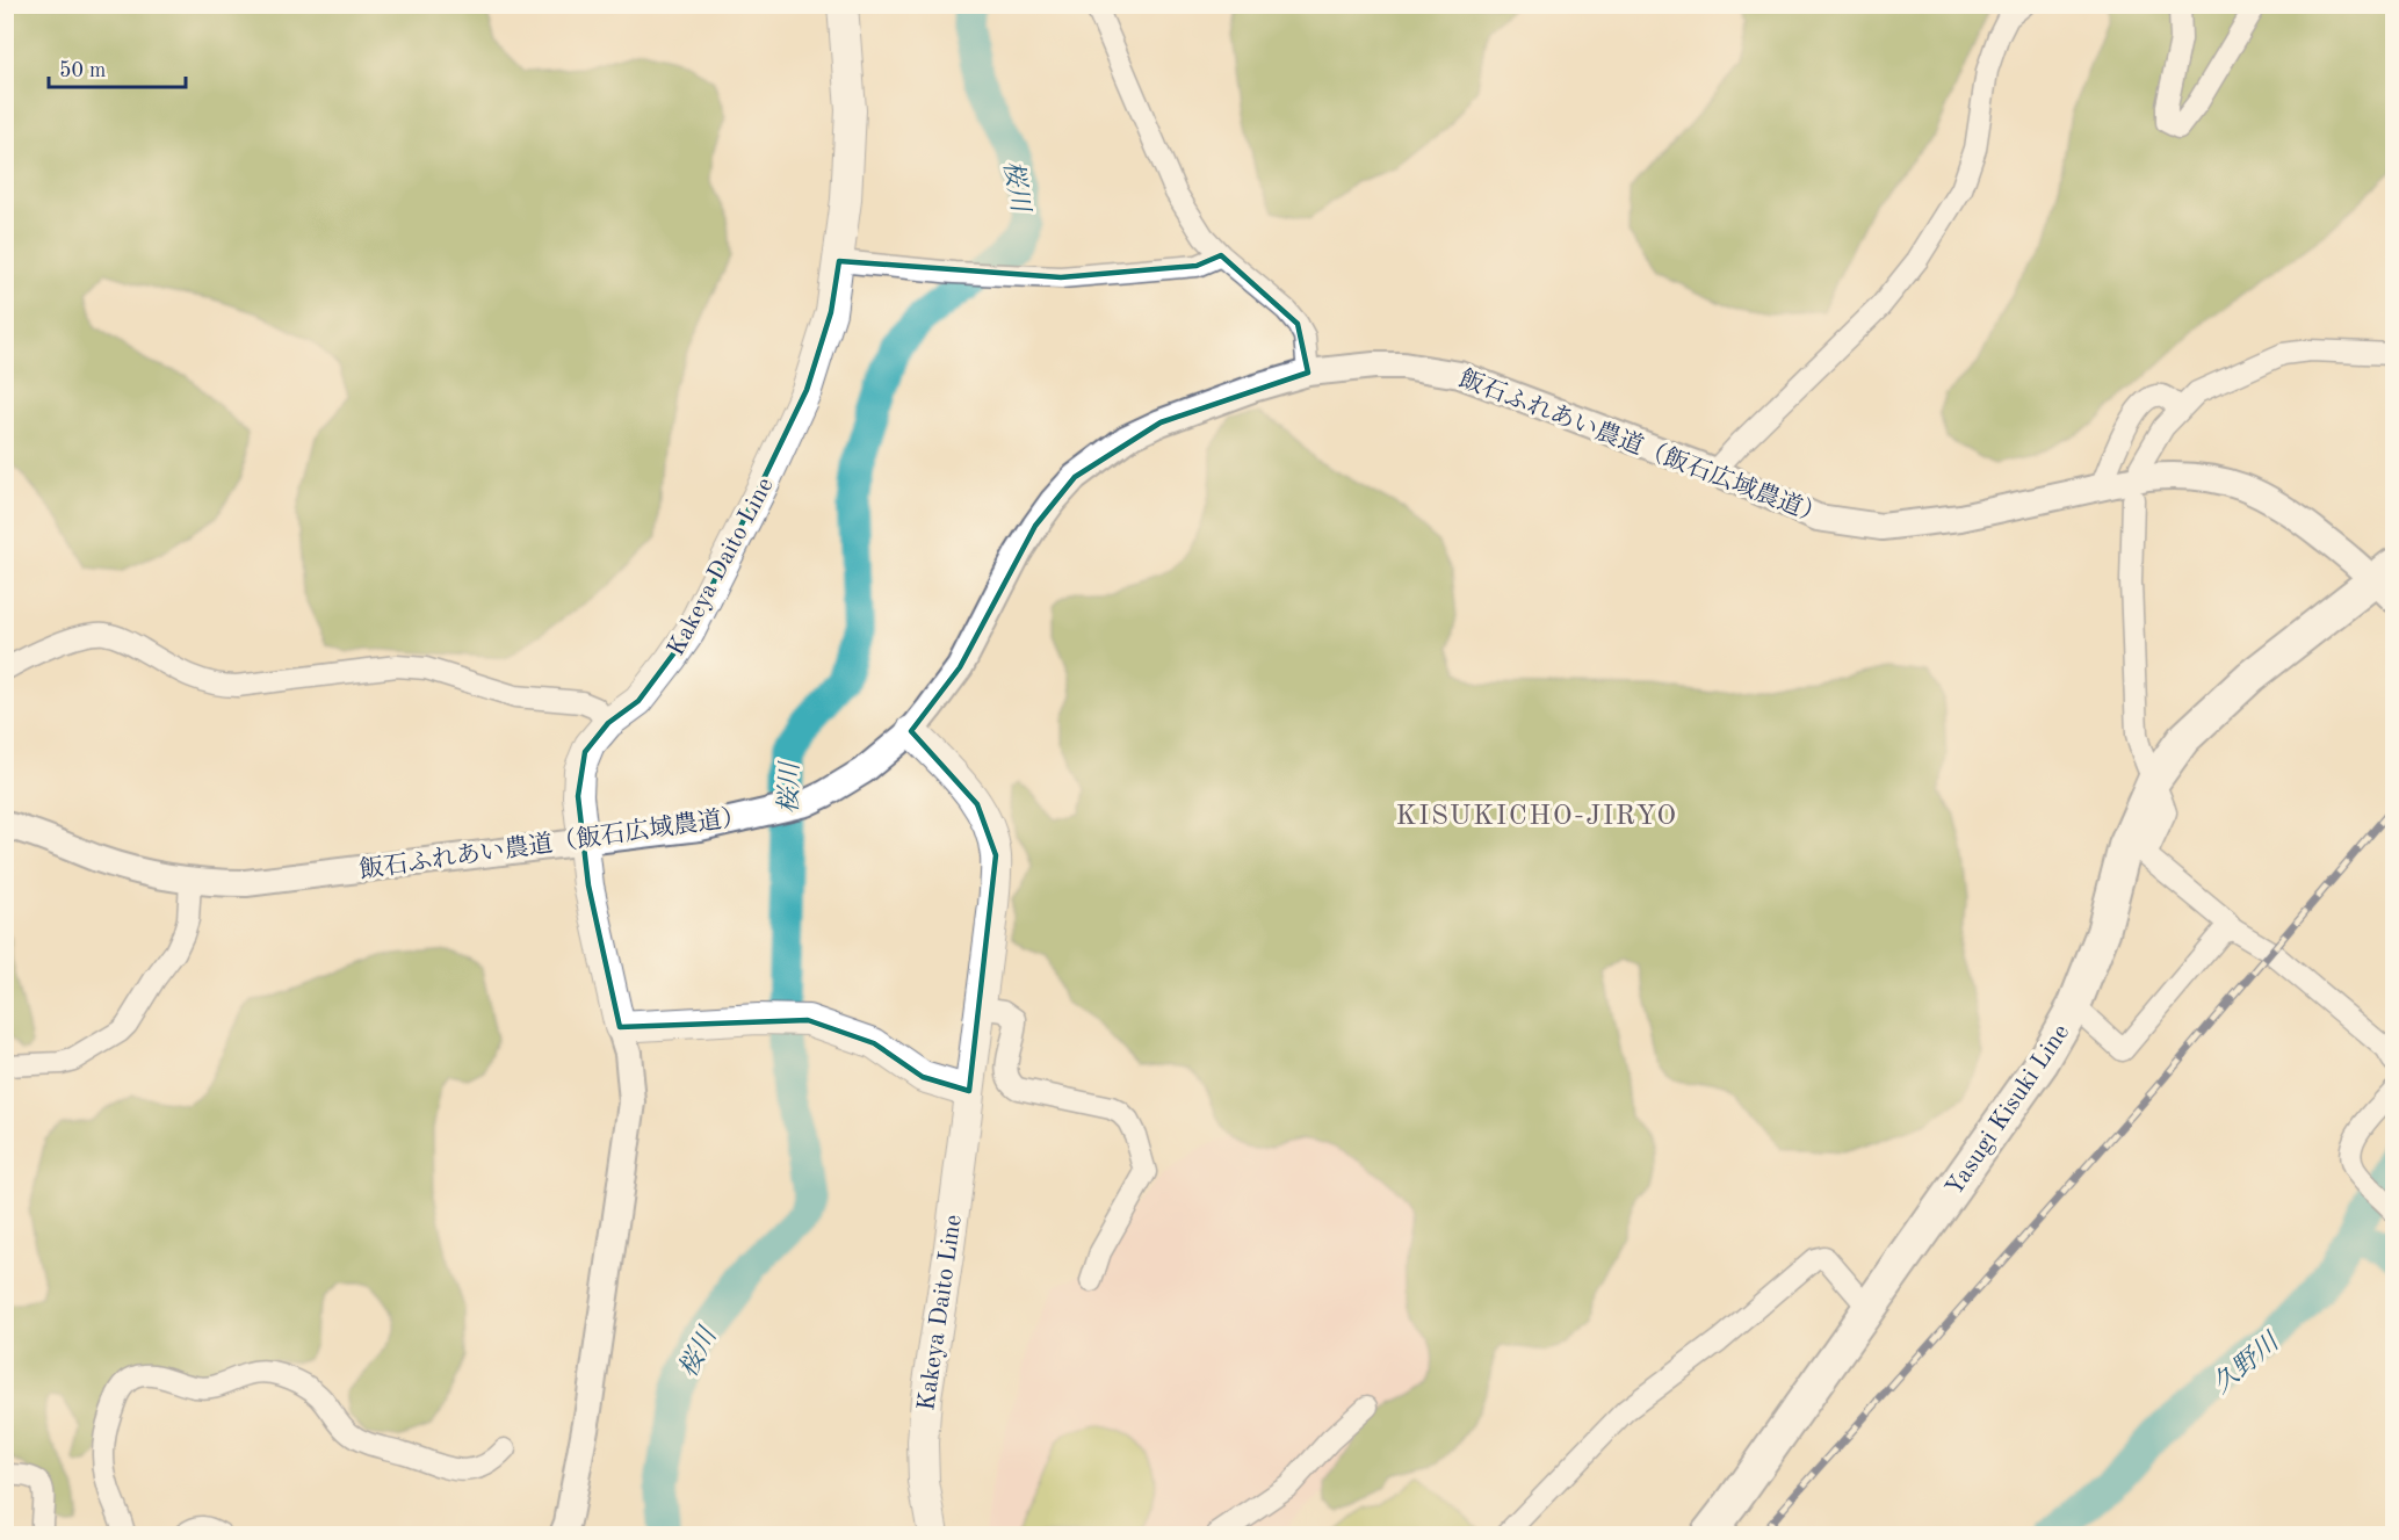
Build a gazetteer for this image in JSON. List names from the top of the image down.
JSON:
{
  "streets": {
    "main road": ["Kakeya Daito Line", "Yasugi Kisuki Line"],
    "street": ["飯石ふれあい農道（飯石広域農道）"]
  },
  "crossings": [
    ["飯石ふれあい農道（飯石広域農道）", "Kakeya Daito Line"],
    ["飯石ふれあい農道（飯石広域農道）", "Yasugi Kisuki Line"]
  ],
  "districts": ["KISUKICHO-JIRYO"],
  "water": ["桜川", "久野川"],
  "scale_bar": "50 m"
}
